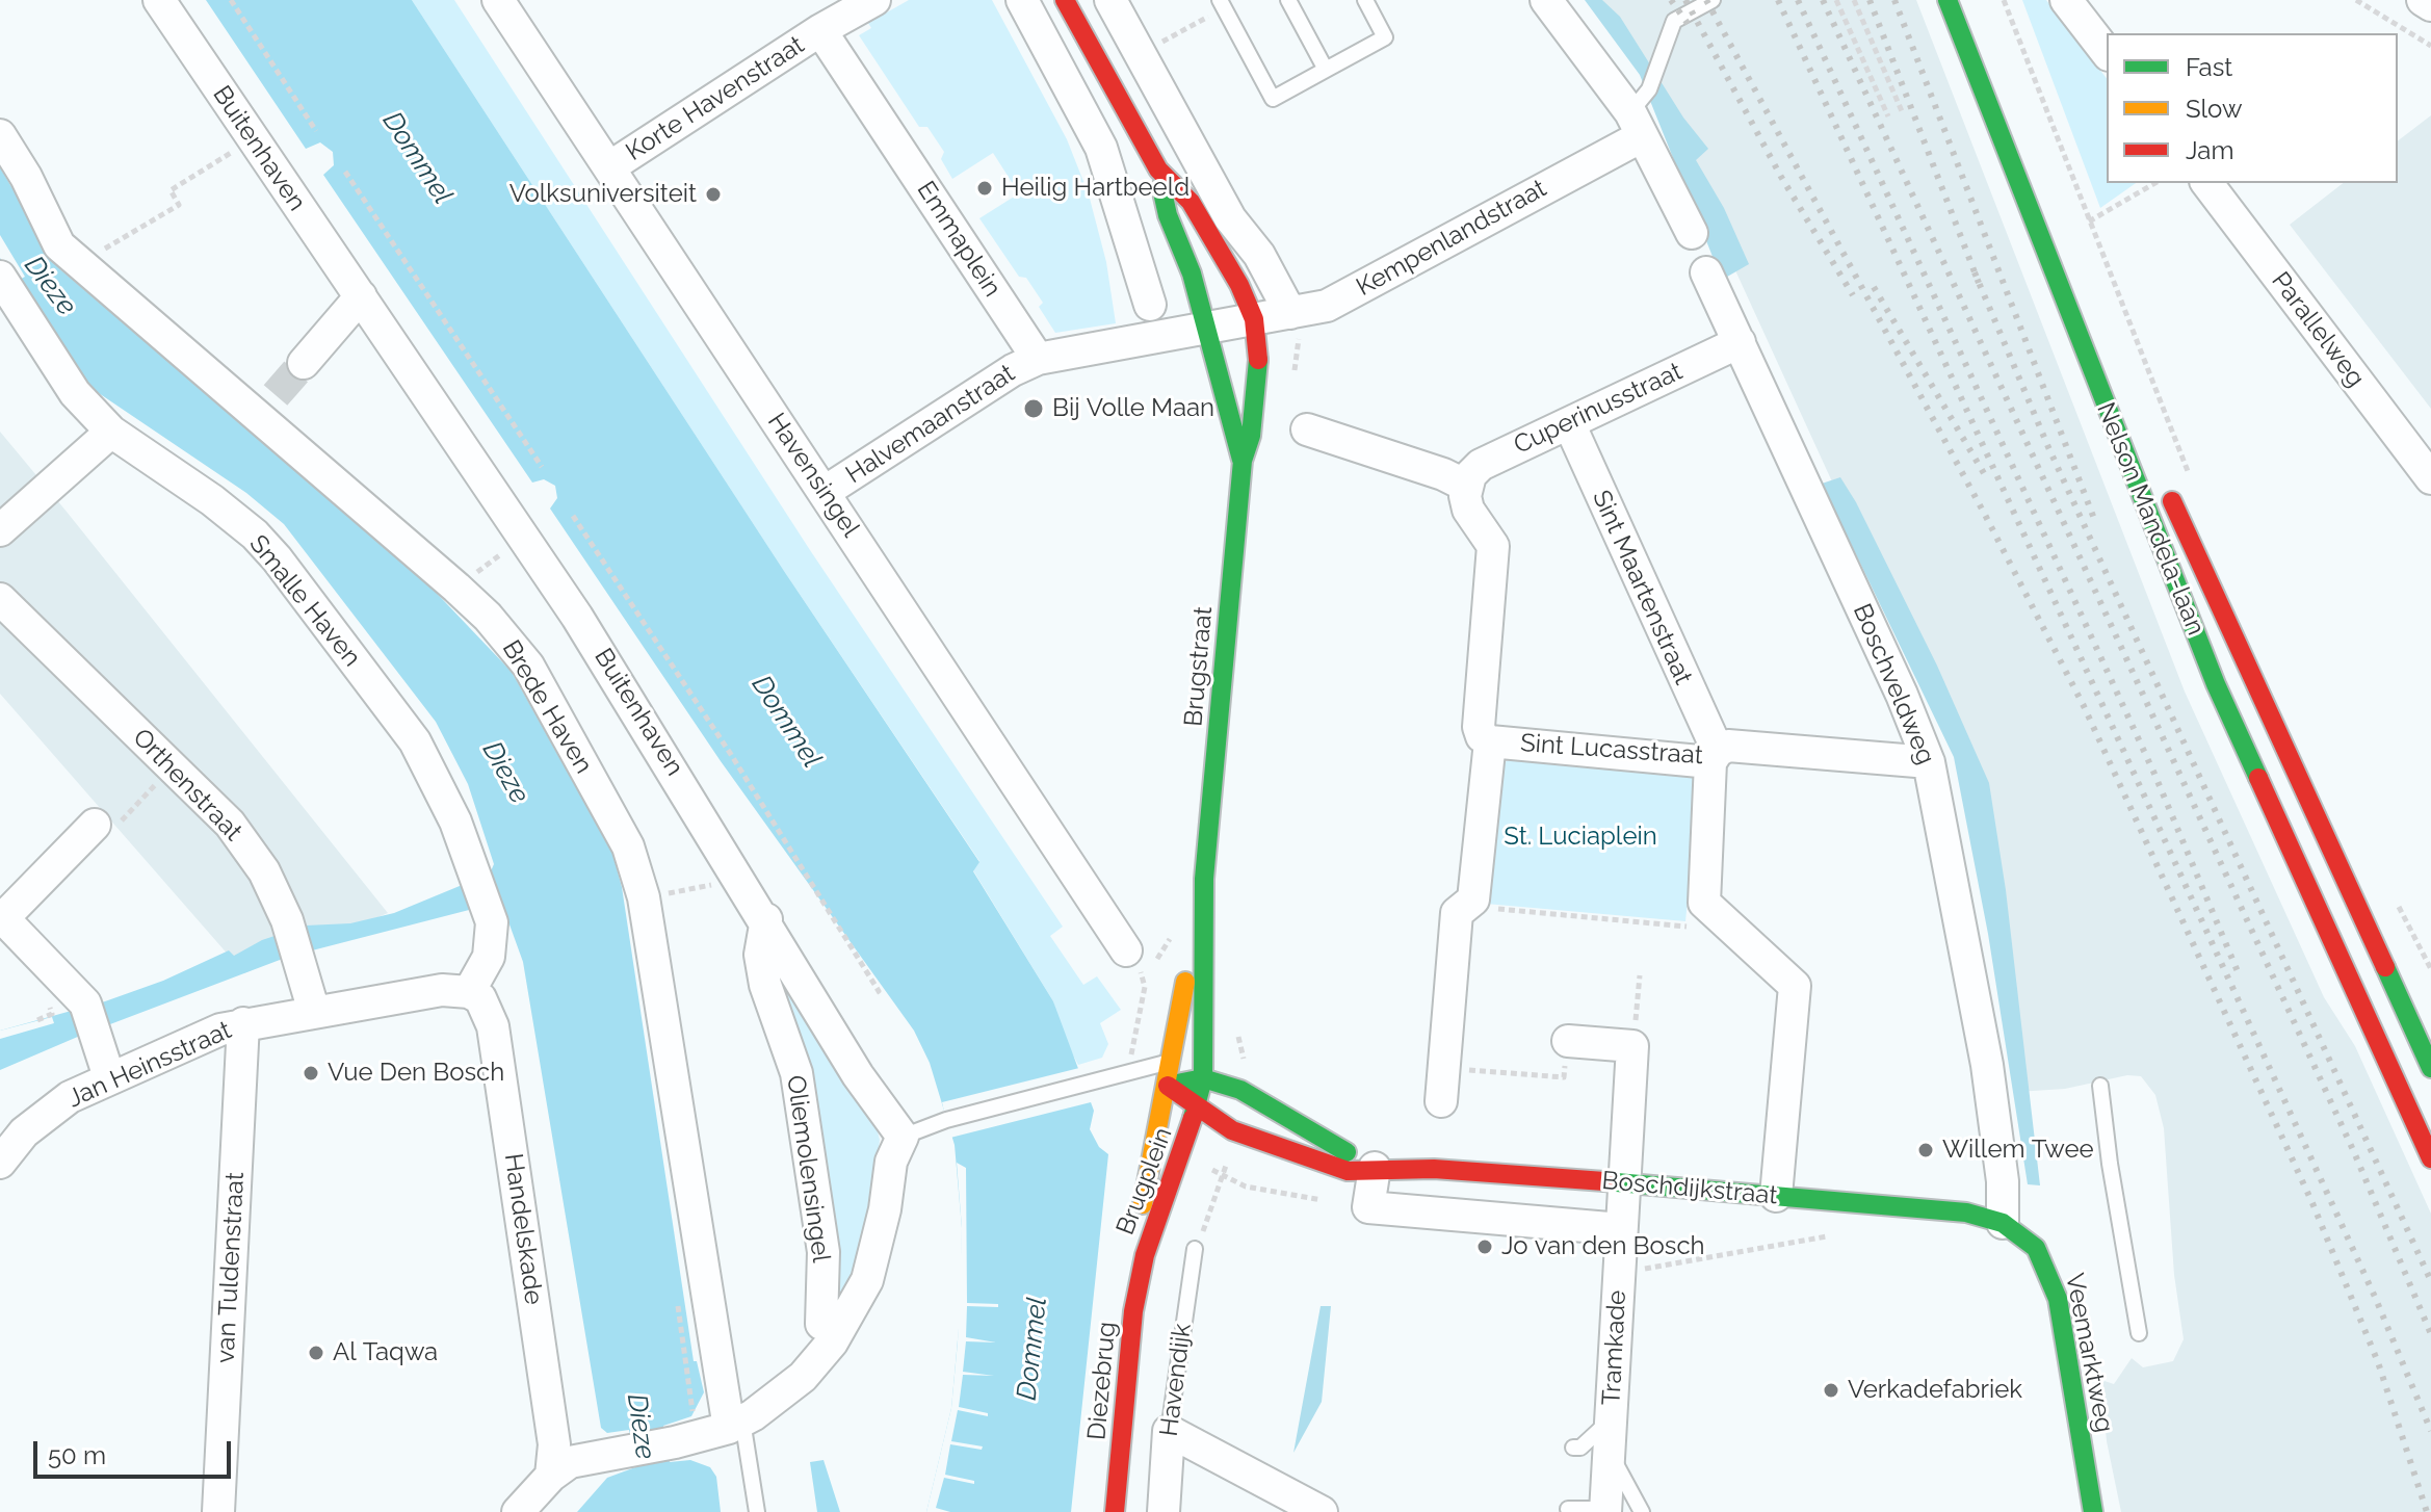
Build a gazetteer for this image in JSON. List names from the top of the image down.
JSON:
{
  "streets": {
    "street": [
      "Korte Havenstraat",
      "Buitenhaven",
      "Kempenlandstraat",
      "Emmaplein",
      "Parallelweg",
      "Cuperinusstraat",
      "Halvemaanstraat",
      "Havensingel",
      "Nelson Mandela-laan",
      "Sint Maartenstraat",
      "Smalle Haven",
      "Brugstraat",
      "Boschveldweg",
      "Brede Haven",
      "Sint Lucasstraat",
      "Orthenstraat",
      "Jan Heinsstraat",
      "Oliemolensingel",
      "Brugplein",
      "Boschdijkstraat",
      "Handelskade",
      "van Tuldenstraat",
      "Tramkade",
      "Veemarktweg",
      "Havendijk",
      "Diezebrug"
    ]
  },
  "crossings": [
    ["Korte Havenstraat", "Emmaplein"],
    ["Korte Havenstraat", "Havensingel"],
    ["Buitenhaven", "Oliemolensingel"],
    ["Emmaplein", "Halvemaanstraat"],
    ["Cuperinusstraat", "Sint Maartenstraat"],
    ["Cuperinusstraat", "Boschveldweg"],
    ["Halvemaanstraat", "Havensingel"],
    ["Sint Maartenstraat", "Sint Lucasstraat"],
    ["Smalle Haven", "Jan Heinsstraat"],
    ["Smalle Haven", "Handelskade"],
    ["Brugstraat", "Brugplein"],
    ["Boschveldweg", "Sint Lucasstraat"],
    ["Boschveldweg", "Boschdijkstraat"],
    ["Boschveldweg", "Veemarktweg"],
    ["Brede Haven", "Oliemolensingel"],
    ["Orthenstraat", "Jan Heinsstraat"],
    ["Jan Heinsstraat", "Handelskade"],
    ["Jan Heinsstraat", "van Tuldenstraat"],
    ["Oliemolensingel", "Handelskade"],
    ["Brugplein", "Boschdijkstraat"],
    ["Brugplein", "Diezebrug"],
    ["Boschdijkstraat", "Tramkade"],
    ["Boschdijkstraat", "Veemarktweg"]
  ],
  "water": ["Dommel", "Dieze"],
  "parks": ["St. Luciaplein"],
  "places": [
    "Heilig Hartbeeld",
    "Volksuniversiteit",
    "Bij Volle Maan",
    "Vue Den Bosch",
    "Willem Twee",
    "Jo van den Bosch",
    "Al Taqwa",
    "Verkadefabriek"
  ],
  "legend": ["Fast", "Slow", "Jam"],
  "scale_bar": "50 m"
}
